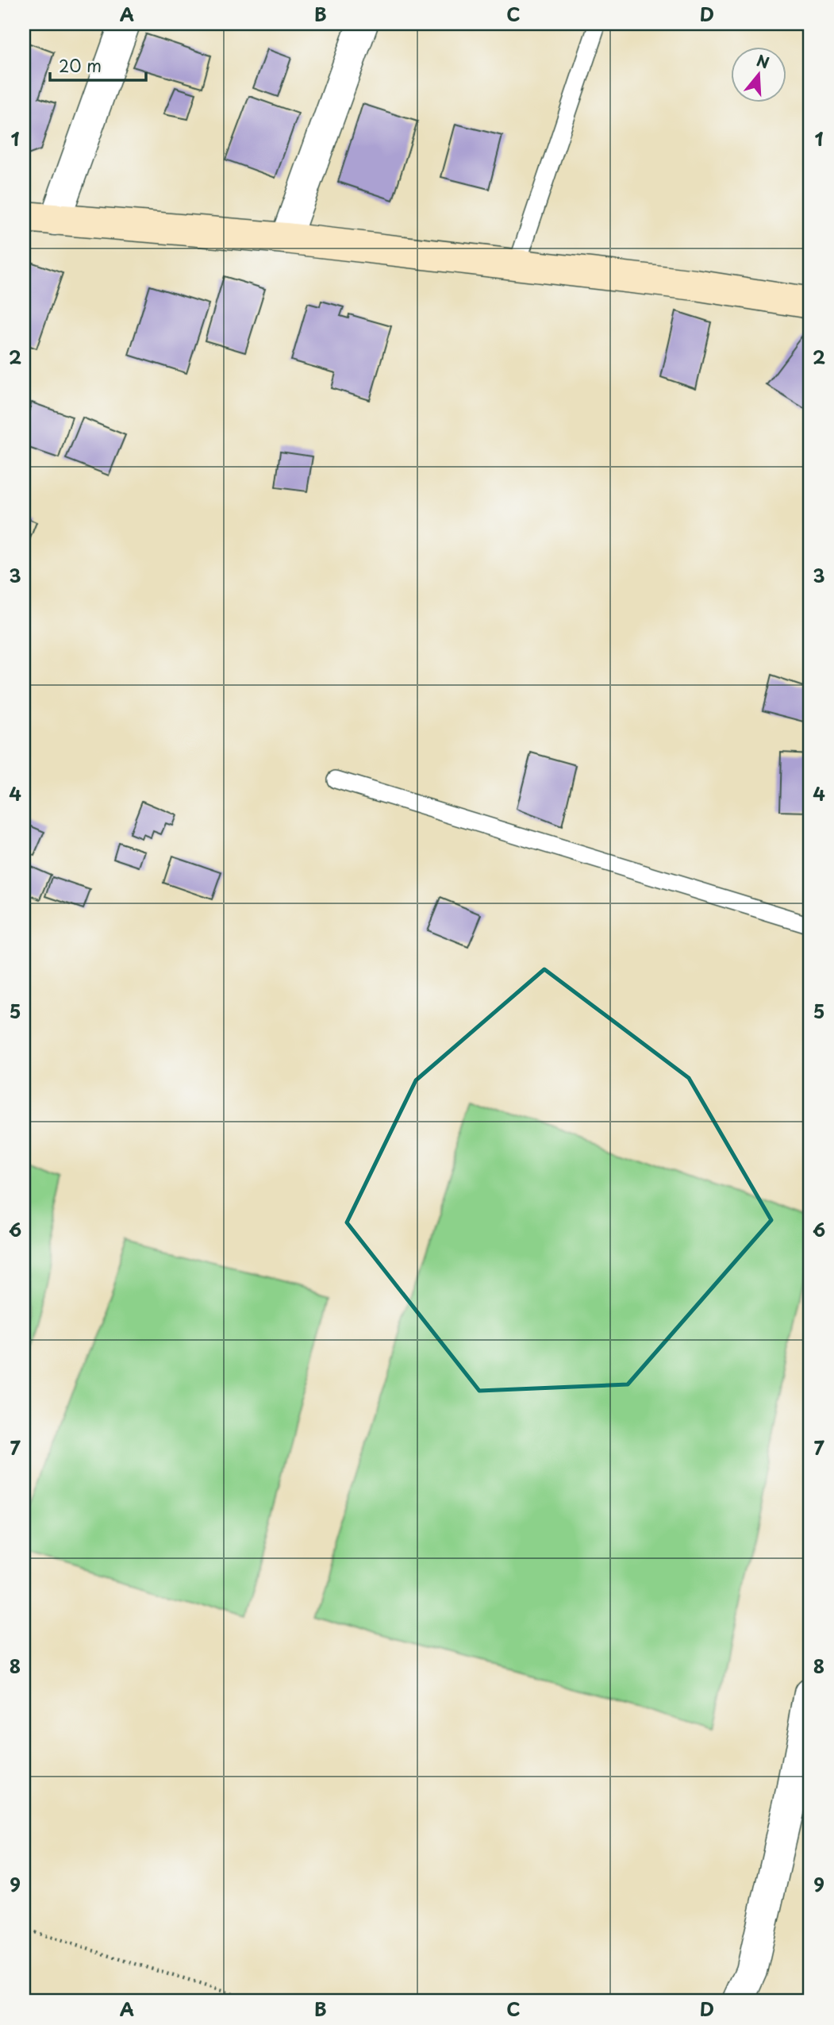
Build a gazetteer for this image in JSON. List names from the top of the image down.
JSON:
{
  "scale_bar": "20 m",
  "north": "top",
  "grid": {
    "columns": [
      "A",
      "B",
      "C",
      "D"
    ],
    "rows": [
      "1",
      "2",
      "3",
      "4",
      "5",
      "6",
      "7",
      "8",
      "9"
    ]
  }
}
